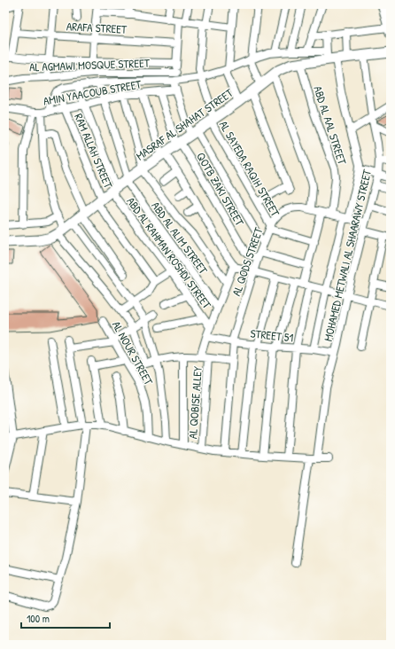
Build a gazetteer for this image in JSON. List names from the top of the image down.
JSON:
{
  "streets": {
    "street": [
      "ARAFA STREET",
      "AL AGMAWI MOSQUE STREET",
      "AMIN YAACOUB STREET",
      "MASRAF AL SHAHAT STREET",
      "ABD AL AAL STREET",
      "RAM ALLAH STREET",
      "AL SAYEDA RAQIH STREET",
      "QOTB ZAKI STREET",
      "ABD AL ALIM STREET",
      "ABD AL RAHMAN ROSHDI STREET",
      "MOHAMED METWALI AL SHAARAWY STREET",
      "AL QODS STREET",
      "STREET 51",
      "AL NOUR STREET",
      "AL QOBISE ALLEY"
    ]
  },
  "crossings": [
    ["AMIN YAACOUB STREET", "RAM ALLAH STREET"],
    ["AMIN YAACOUB STREET", "QOTB ZAKI STREET"],
    ["AMIN YAACOUB STREET", "ABD AL ALIM STREET"],
    ["AMIN YAACOUB STREET", "ABD AL RAHMAN ROSHDI STREET"],
    ["MASRAF AL SHAHAT STREET", "ABD AL AAL STREET"],
    ["MASRAF AL SHAHAT STREET", "RAM ALLAH STREET"],
    ["MASRAF AL SHAHAT STREET", "AL SAYEDA RAQIH STREET"],
    ["MASRAF AL SHAHAT STREET", "QOTB ZAKI STREET"],
    ["MASRAF AL SHAHAT STREET", "ABD AL ALIM STREET"],
    ["MASRAF AL SHAHAT STREET", "ABD AL RAHMAN ROSHDI STREET"],
    ["MASRAF AL SHAHAT STREET", "MOHAMED METWALI AL SHAARAWY STREET"],
    ["ABD AL AAL STREET", "AL QODS STREET"],
    ["AL SAYEDA RAQIH STREET", "AL QODS STREET"],
    ["QOTB ZAKI STREET", "AL QODS STREET"],
    ["MOHAMED METWALI AL SHAARAWY STREET", "AL QODS STREET"],
    ["MOHAMED METWALI AL SHAARAWY STREET", "STREET 51"],
    ["AL QODS STREET", "STREET 51"]
  ],
  "scale_bar": "100 m"
}
